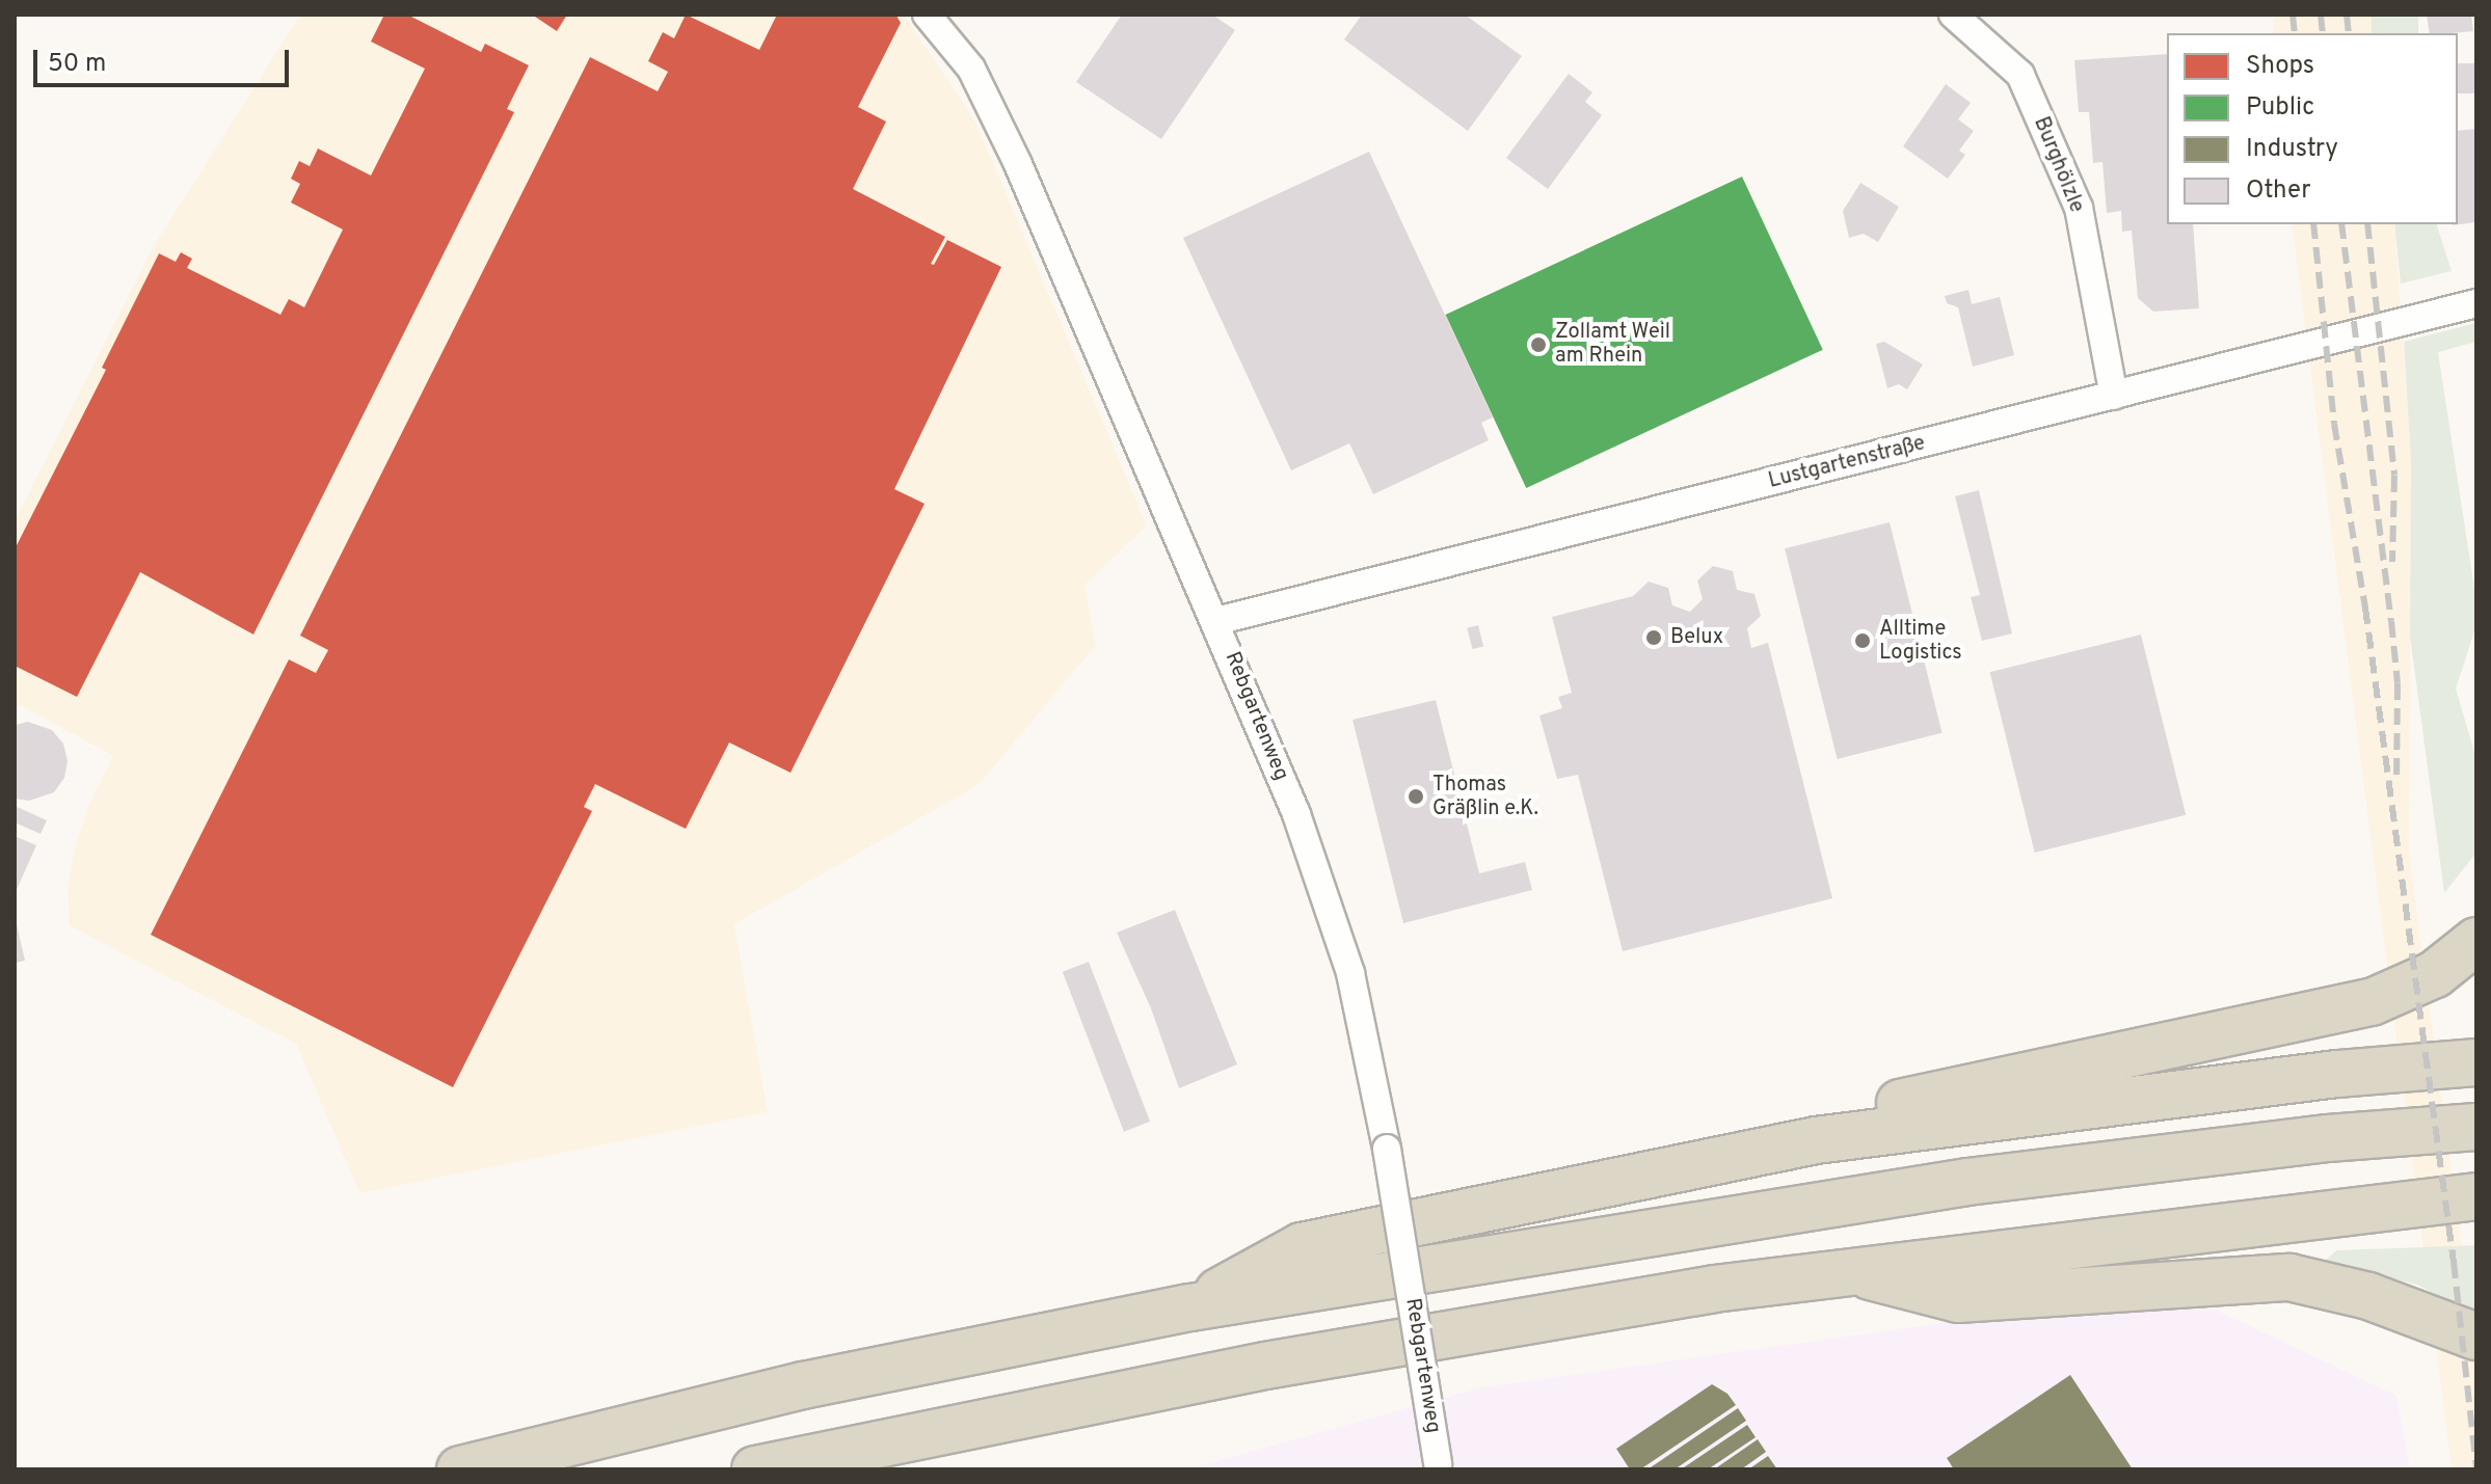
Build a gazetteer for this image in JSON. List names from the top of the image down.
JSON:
{
  "streets": {
    "street": ["Burghölzle", "Lustgartenstraße", "Rebgartenweg"]
  },
  "crossings": [
    ["Burghölzle", "Lustgartenstraße"],
    ["Lustgartenstraße", "Rebgartenweg"]
  ],
  "places": [
    "Zollamt Weil am Rhein",
    "Belux",
    "Alltime Logistics",
    "Thomas Gräßlin e.K."
  ],
  "legend": [
    "Shops",
    "Public",
    "Industry",
    "Other"
  ],
  "scale_bar": "50 m"
}
